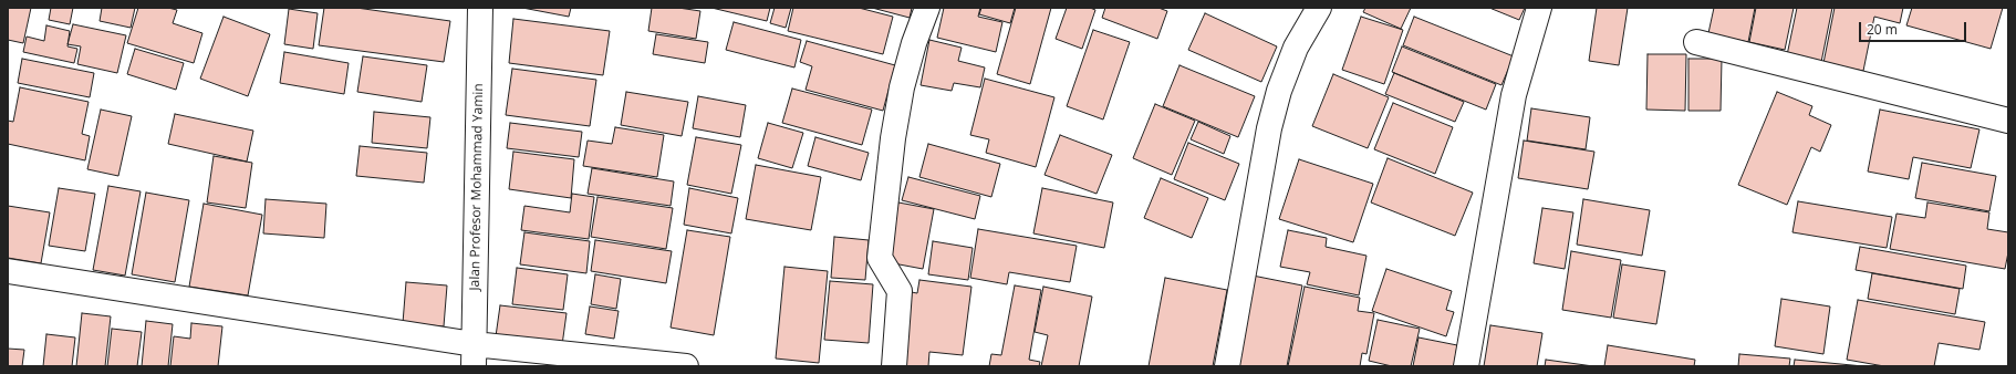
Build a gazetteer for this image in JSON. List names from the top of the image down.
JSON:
{
  "streets": {
    "street": ["Jalan Profesor Mohammad Yamin"]
  },
  "scale_bar": "20 m"
}
